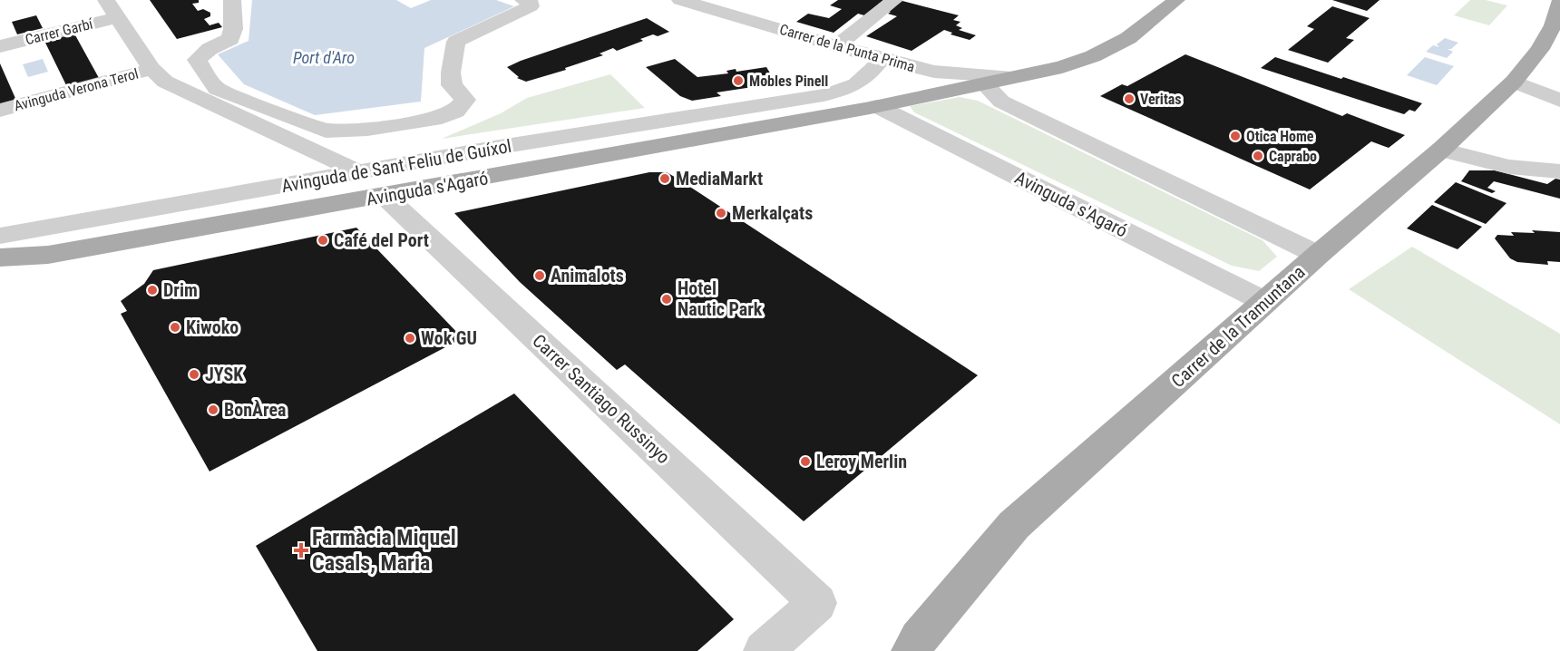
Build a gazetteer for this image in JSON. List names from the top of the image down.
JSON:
{
  "streets": {
    "main road": ["Avinguda s'Agaró", "Carrer de la Tramuntana"],
    "street": [
      "Carrer Garbí",
      "Carrer de la Punta Prima",
      "Avinguda Verona Terol",
      "Avinguda de Sant Feliu de Guíxol",
      "Carrer Santiago Russinyo"
    ]
  },
  "crossings": [
    ["Carrer de la Punta Prima", "Avinguda de Sant Feliu de Guíxol"],
    ["Carrer de la Punta Prima", "Avinguda s'Agaró"],
    ["Avinguda de Sant Feliu de Guíxol", "Avinguda s'Agaró"],
    ["Avinguda s'Agaró", "Carrer de la Tramuntana"],
    ["Avinguda s'Agaró", "Carrer Santiago Russinyo"]
  ],
  "water": ["Port d'Aro"],
  "places": {
    "other": [
      "Mobles Pinell",
      "Veritas",
      "Otica Home",
      "Caprabo",
      "MediaMarkt",
      "Merkalçats",
      "Café del Port",
      "Animalots",
      "Drim",
      "Hotel Nautic Park",
      "Kiwoko",
      "Wok GU",
      "JYSK",
      "BonÀrea",
      "Leroy Merlin"
    ],
    "health": ["Farmàcia Miquel Casals, Maria"]
  }
}
